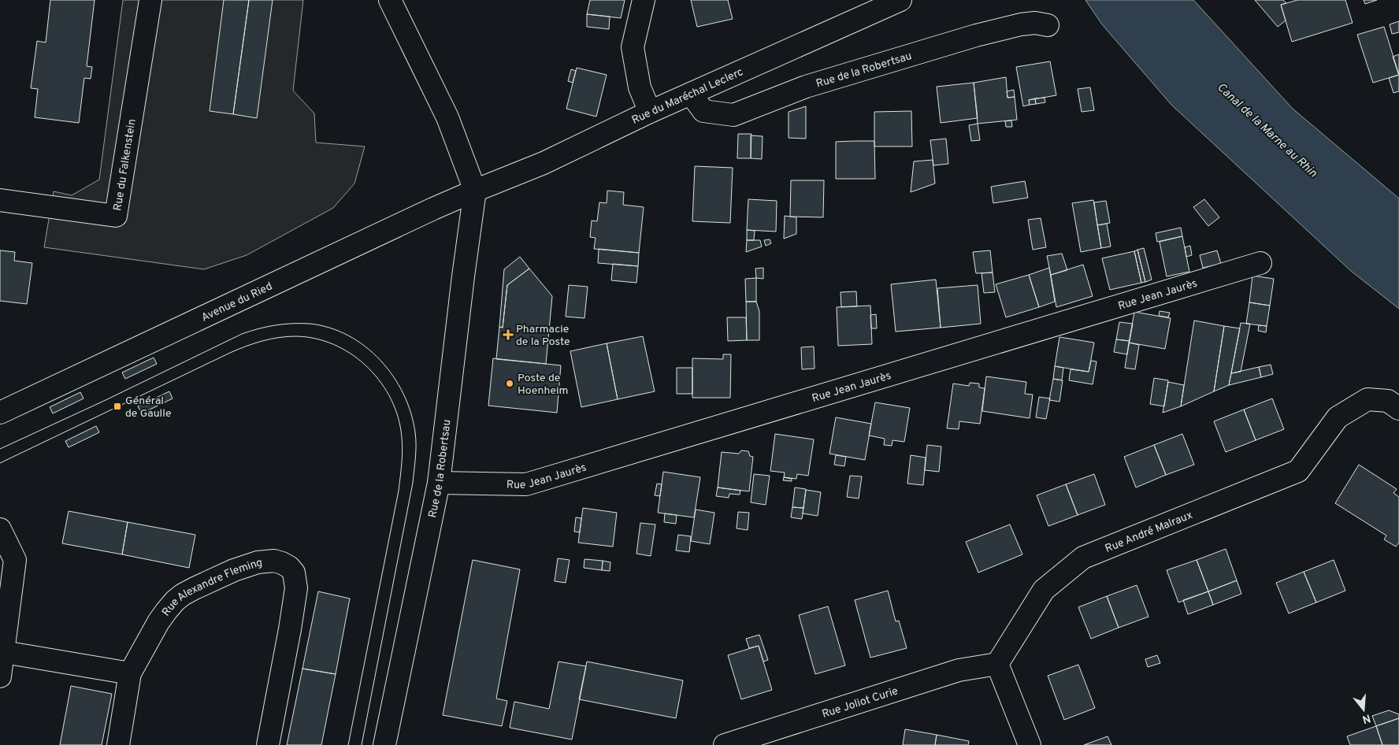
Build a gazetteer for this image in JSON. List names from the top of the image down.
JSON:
{
  "streets": {
    "street": [
      "Rue de la Robertsau",
      "Rue du Maréchal Leclerc",
      "Rue du Falkenstein",
      "Rue Jean Jaurès",
      "Avenue du Ried",
      "Rue André Malraux",
      "Rue Alexandre Fleming",
      "Rue Joliot Curie"
    ]
  },
  "crossings": [
    ["Rue de la Robertsau", "Rue du Maréchal Leclerc"],
    ["Rue de la Robertsau", "Rue Jean Jaurès"],
    ["Rue de la Robertsau", "Avenue du Ried"],
    ["Rue du Maréchal Leclerc", "Avenue du Ried"],
    ["Rue André Malraux", "Rue Joliot Curie"]
  ],
  "water": ["Canal de la Marne au Rhin"],
  "places": {
    "health": ["Pharmacie de la Poste"],
    "other": ["Poste de Hoenheim"],
    "transit": ["Général de Gaulle"]
  },
  "north": "bottom"
}
